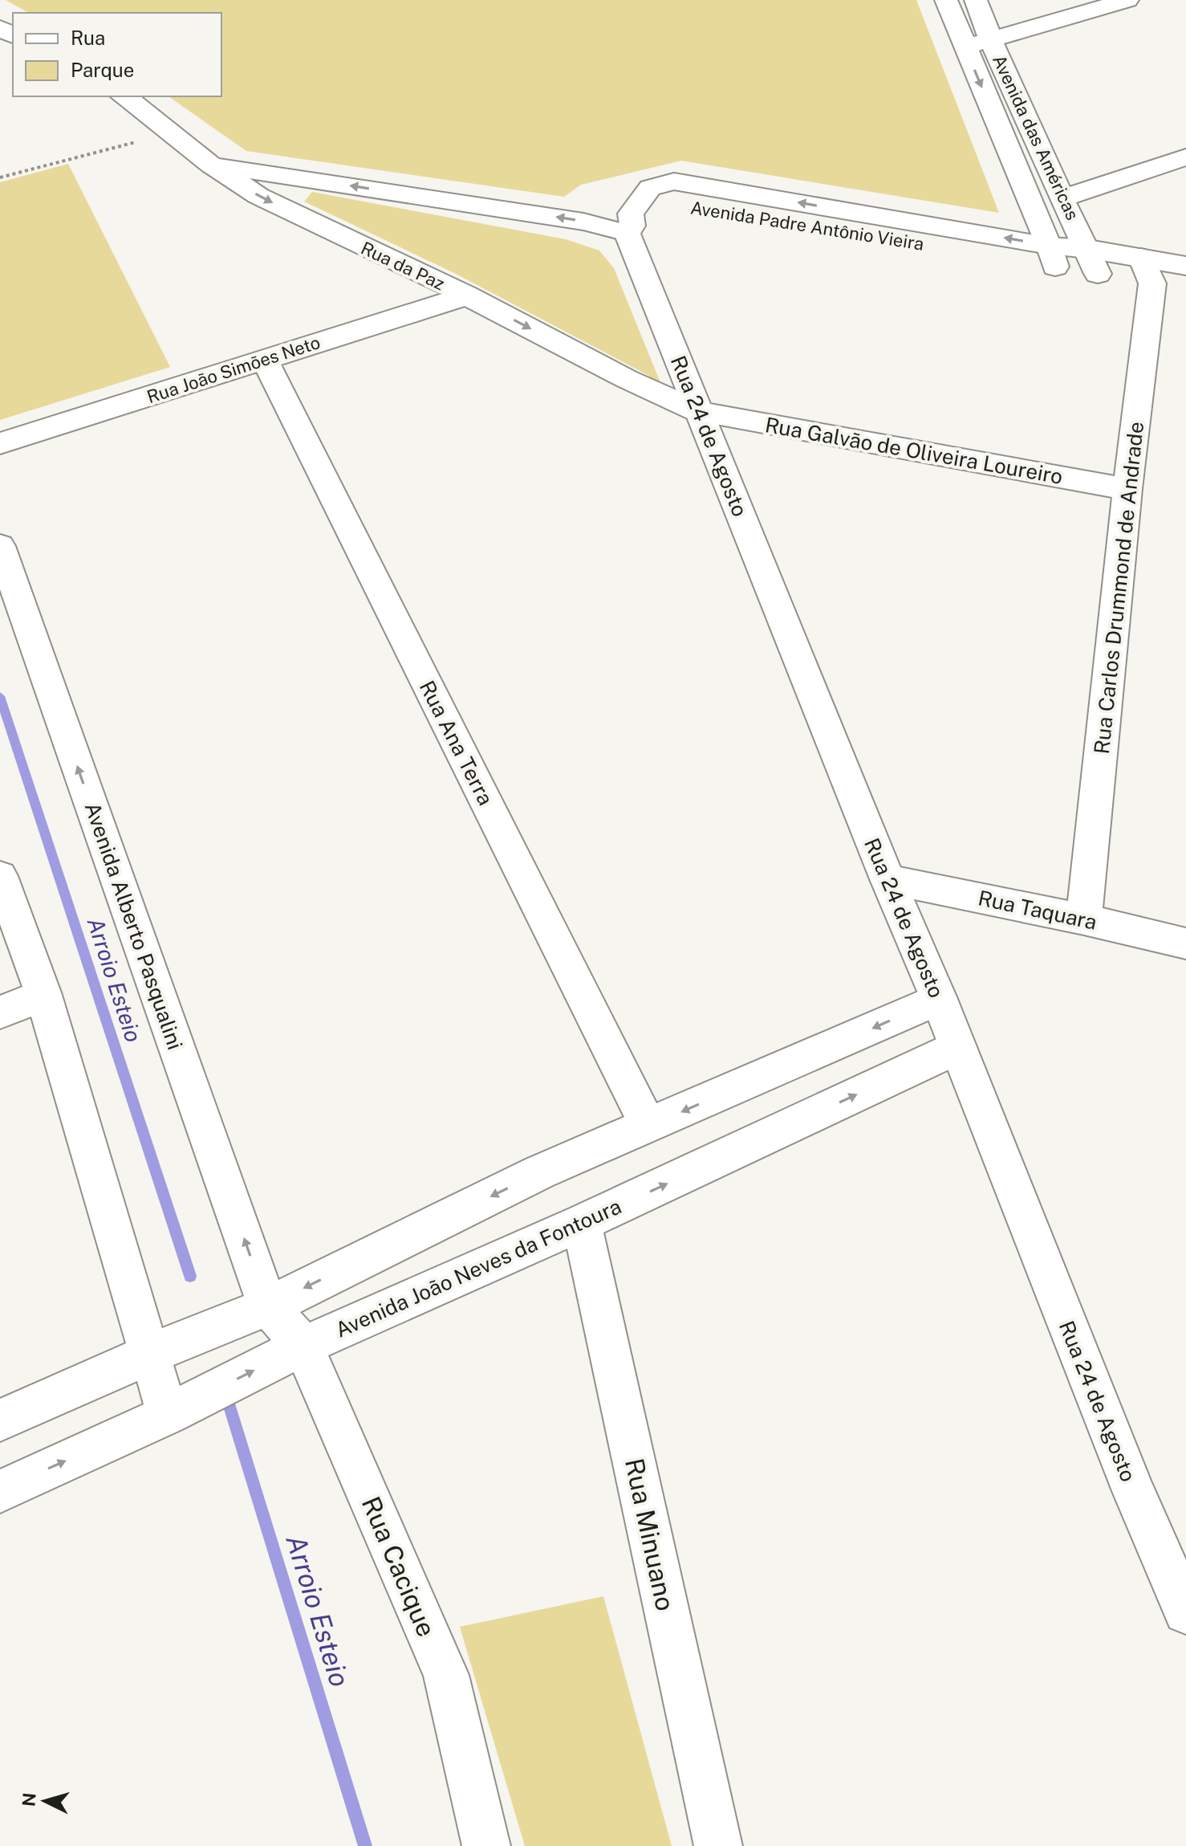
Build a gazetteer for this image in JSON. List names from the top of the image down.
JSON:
{
  "streets": {
    "street": [
      "Avenida das Américas",
      "Avenida Padre Antônio Vieira",
      "Rua da Paz",
      "Rua João Simões Neto",
      "Rua 24 de Agosto",
      "Rua Galvão de Oliveira Loureiro",
      "Rua Carlos Drummond de Andrade",
      "Rua Ana Terra",
      "Rua Taquara",
      "Avenida Alberto Pasqualini",
      "Avenida João Neves da Fontoura",
      "Rua Minuano",
      "Rua Cacique"
    ]
  },
  "crossings": [
    ["Avenida das Américas", "Avenida Padre Antônio Vieira"],
    ["Avenida Padre Antônio Vieira", "Rua 24 de Agosto"],
    ["Avenida Padre Antônio Vieira", "Rua Carlos Drummond de Andrade"],
    ["Rua da Paz", "Rua João Simões Neto"],
    ["Rua da Paz", "Rua 24 de Agosto"],
    ["Rua da Paz", "Rua Galvão de Oliveira Loureiro"],
    ["Rua João Simões Neto", "Rua Ana Terra"],
    ["Rua 24 de Agosto", "Rua Galvão de Oliveira Loureiro"],
    ["Rua 24 de Agosto", "Rua Taquara"],
    ["Rua 24 de Agosto", "Avenida João Neves da Fontoura"],
    ["Rua Galvão de Oliveira Loureiro", "Rua Carlos Drummond de Andrade"],
    ["Rua Carlos Drummond de Andrade", "Rua Taquara"],
    ["Avenida Alberto Pasqualini", "Rua Cacique"],
    ["Avenida João Neves da Fontoura", "Rua Minuano"],
    ["Avenida João Neves da Fontoura", "Rua Cacique"]
  ],
  "water": ["Arroio Esteio"],
  "legend": ["Rua", "Parque"],
  "north": "left"
}
